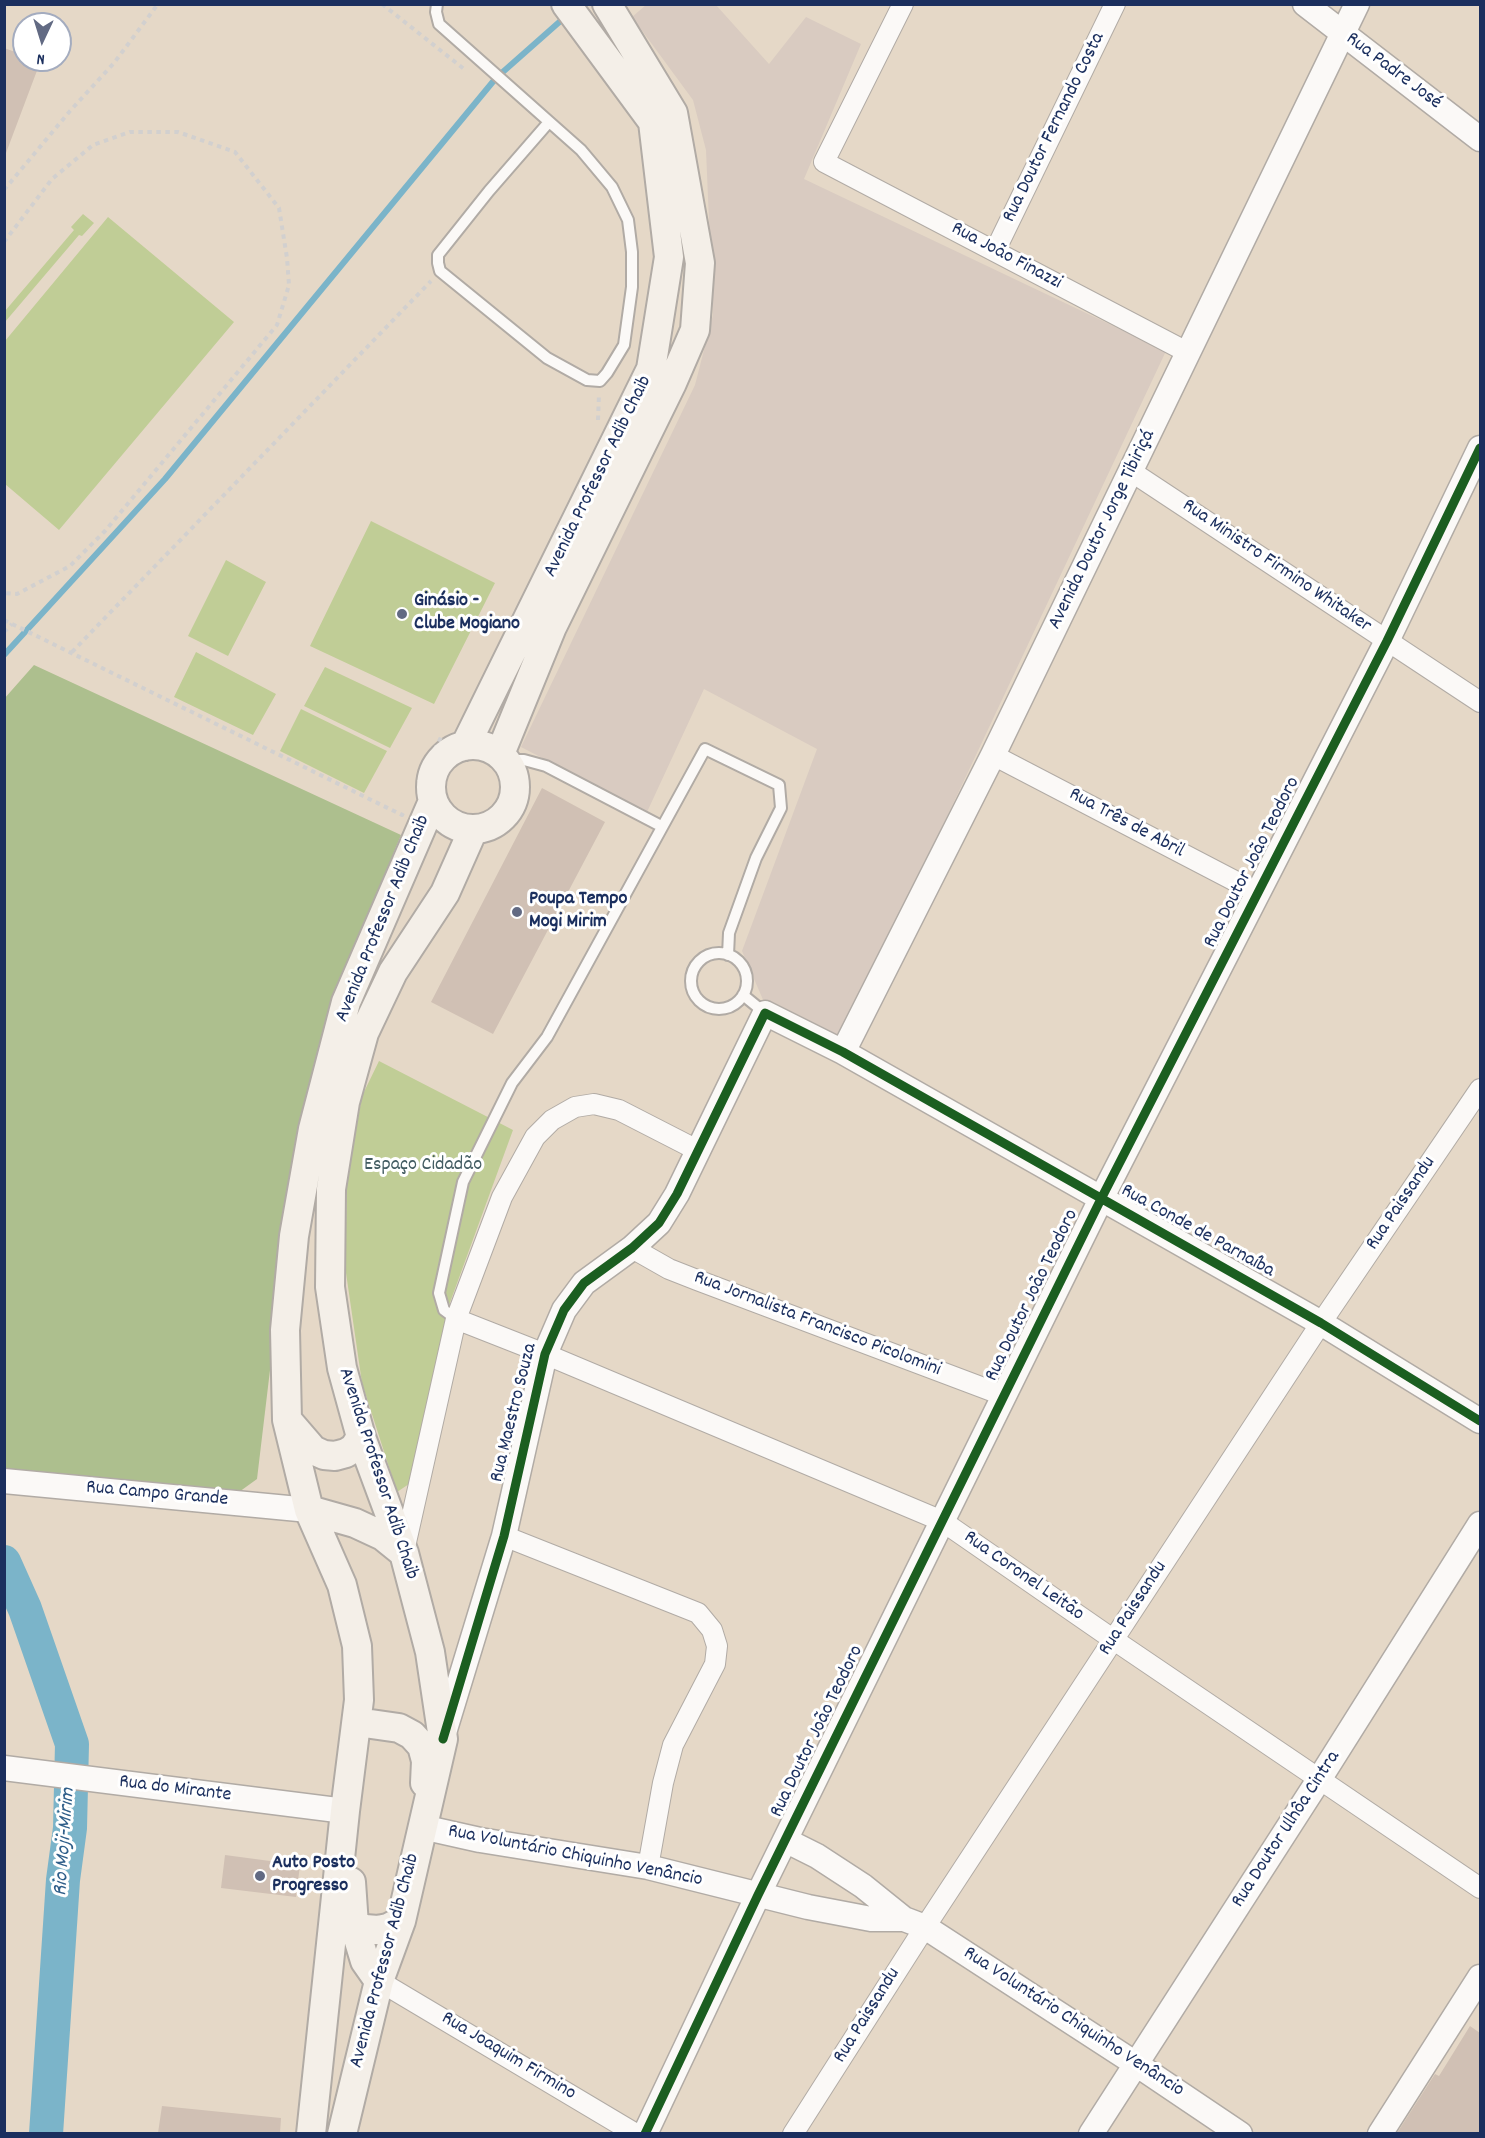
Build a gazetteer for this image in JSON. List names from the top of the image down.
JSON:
{
  "streets": {
    "main road": ["Avenida Professor Adib Chaib"],
    "street": [
      "Rua Padre José",
      "Rua Doutor Fernando Costa",
      "Rua João Finazzi",
      "Avenida Doutor Jorge Tibiriçá",
      "Rua Ministro Firmino Whitaker",
      "Rua Três de Abril",
      "Rua Doutor João Teodoro",
      "Rua Paissandu",
      "Rua Conde de Parnaíba",
      "Rua Jornalista Francisco Picolomini",
      "Rua Maestro Souza",
      "Rua Campo Grande",
      "Rua Coronel Leitão",
      "Rua do Mirante",
      "Rua Doutor Ulhôa Cintra",
      "Rua Voluntário Chiquinho Venâncio",
      "Rua Joaquim Firmino"
    ]
  },
  "crossings": [
    ["Rua Padre José", "Avenida Doutor Jorge Tibiriçá"],
    ["Rua Doutor Fernando Costa", "Rua João Finazzi"],
    ["Rua João Finazzi", "Avenida Doutor Jorge Tibiriçá"],
    ["Avenida Professor Adib Chaib", "Rua Maestro Souza"],
    ["Avenida Professor Adib Chaib", "Rua Campo Grande"],
    ["Avenida Professor Adib Chaib", "Rua do Mirante"],
    ["Avenida Professor Adib Chaib", "Rua Voluntário Chiquinho Venâncio"],
    ["Avenida Professor Adib Chaib", "Rua Joaquim Firmino"],
    ["Avenida Doutor Jorge Tibiriçá", "Rua Ministro Firmino Whitaker"],
    ["Avenida Doutor Jorge Tibiriçá", "Rua Três de Abril"],
    ["Avenida Doutor Jorge Tibiriçá", "Rua Conde de Parnaíba"],
    ["Rua Ministro Firmino Whitaker", "Rua Doutor João Teodoro"],
    ["Rua Três de Abril", "Rua Doutor João Teodoro"],
    ["Rua Doutor João Teodoro", "Rua Conde de Parnaíba"],
    ["Rua Doutor João Teodoro", "Rua Jornalista Francisco Picolomini"],
    ["Rua Doutor João Teodoro", "Rua Coronel Leitão"],
    ["Rua Doutor João Teodoro", "Rua Voluntário Chiquinho Venâncio"],
    ["Rua Paissandu", "Rua Conde de Parnaíba"],
    ["Rua Paissandu", "Rua Coronel Leitão"],
    ["Rua Paissandu", "Rua Voluntário Chiquinho Venâncio"],
    ["Rua Conde de Parnaíba", "Rua Maestro Souza"],
    ["Rua Jornalista Francisco Picolomini", "Rua Maestro Souza"],
    ["Rua Maestro Souza", "Rua Coronel Leitão"],
    ["Rua Coronel Leitão", "Rua Doutor Ulhôa Cintra"],
    ["Rua Doutor Ulhôa Cintra", "Rua Voluntário Chiquinho Venâncio"]
  ],
  "water": ["Rio Moji-Mirim"],
  "parks": ["Espaço Cidadão"],
  "places": ["Ginásio - Clube Mogiano", "Poupa Tempo Mogi Mirim", "Auto Posto Progresso"],
  "north": "bottom"
}
